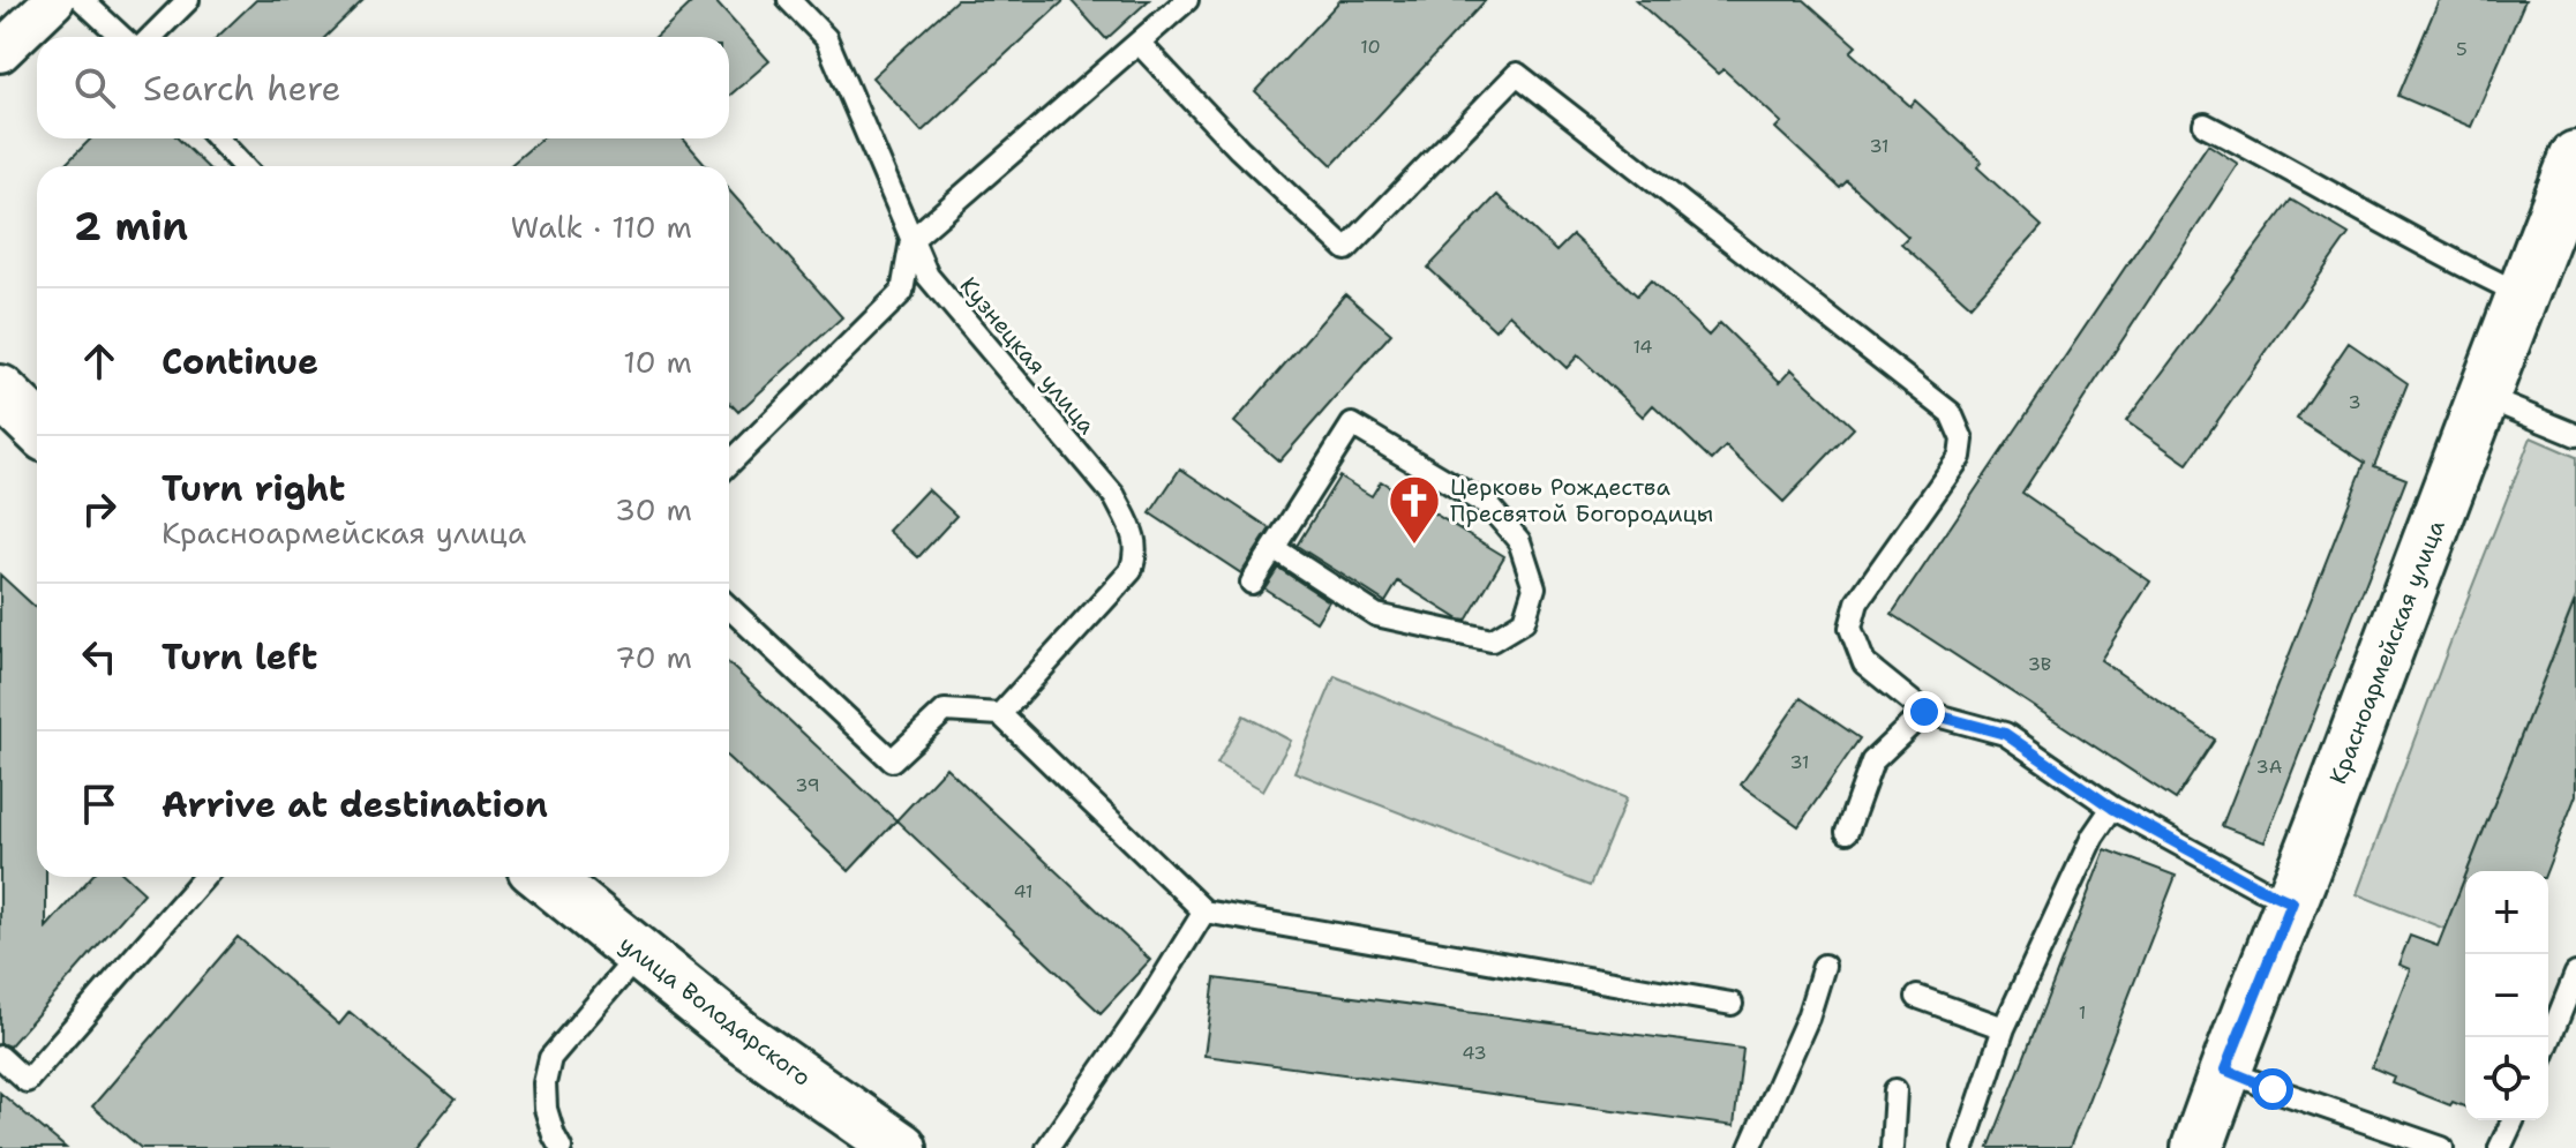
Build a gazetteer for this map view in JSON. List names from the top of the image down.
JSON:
{
  "streets": {
    "street": ["Красноармейская улица", "улица Володарского"],
    "lane": ["Кузнецкая улица"]
  },
  "places": {
    "church": ["Церковь Рождества Пресвятой Богородицы"]
  },
  "house_numbers": [
    "10",
    "5",
    "31",
    "14",
    "3",
    "3В",
    "31",
    "3А",
    "39",
    "41",
    "1",
    "43"
  ],
  "page": {
    "search": "Search here",
    "heading": ["2 min", "Walk · 110 m"],
    "list": [
      ["Continue", "10 m"],
      ["Turn right", "Красноармейская улица", "30 m"],
      ["Turn left", "70 m"],
      "Arrive at destination"
    ],
    "map_buttons": ["+", "−"]
  }
}
